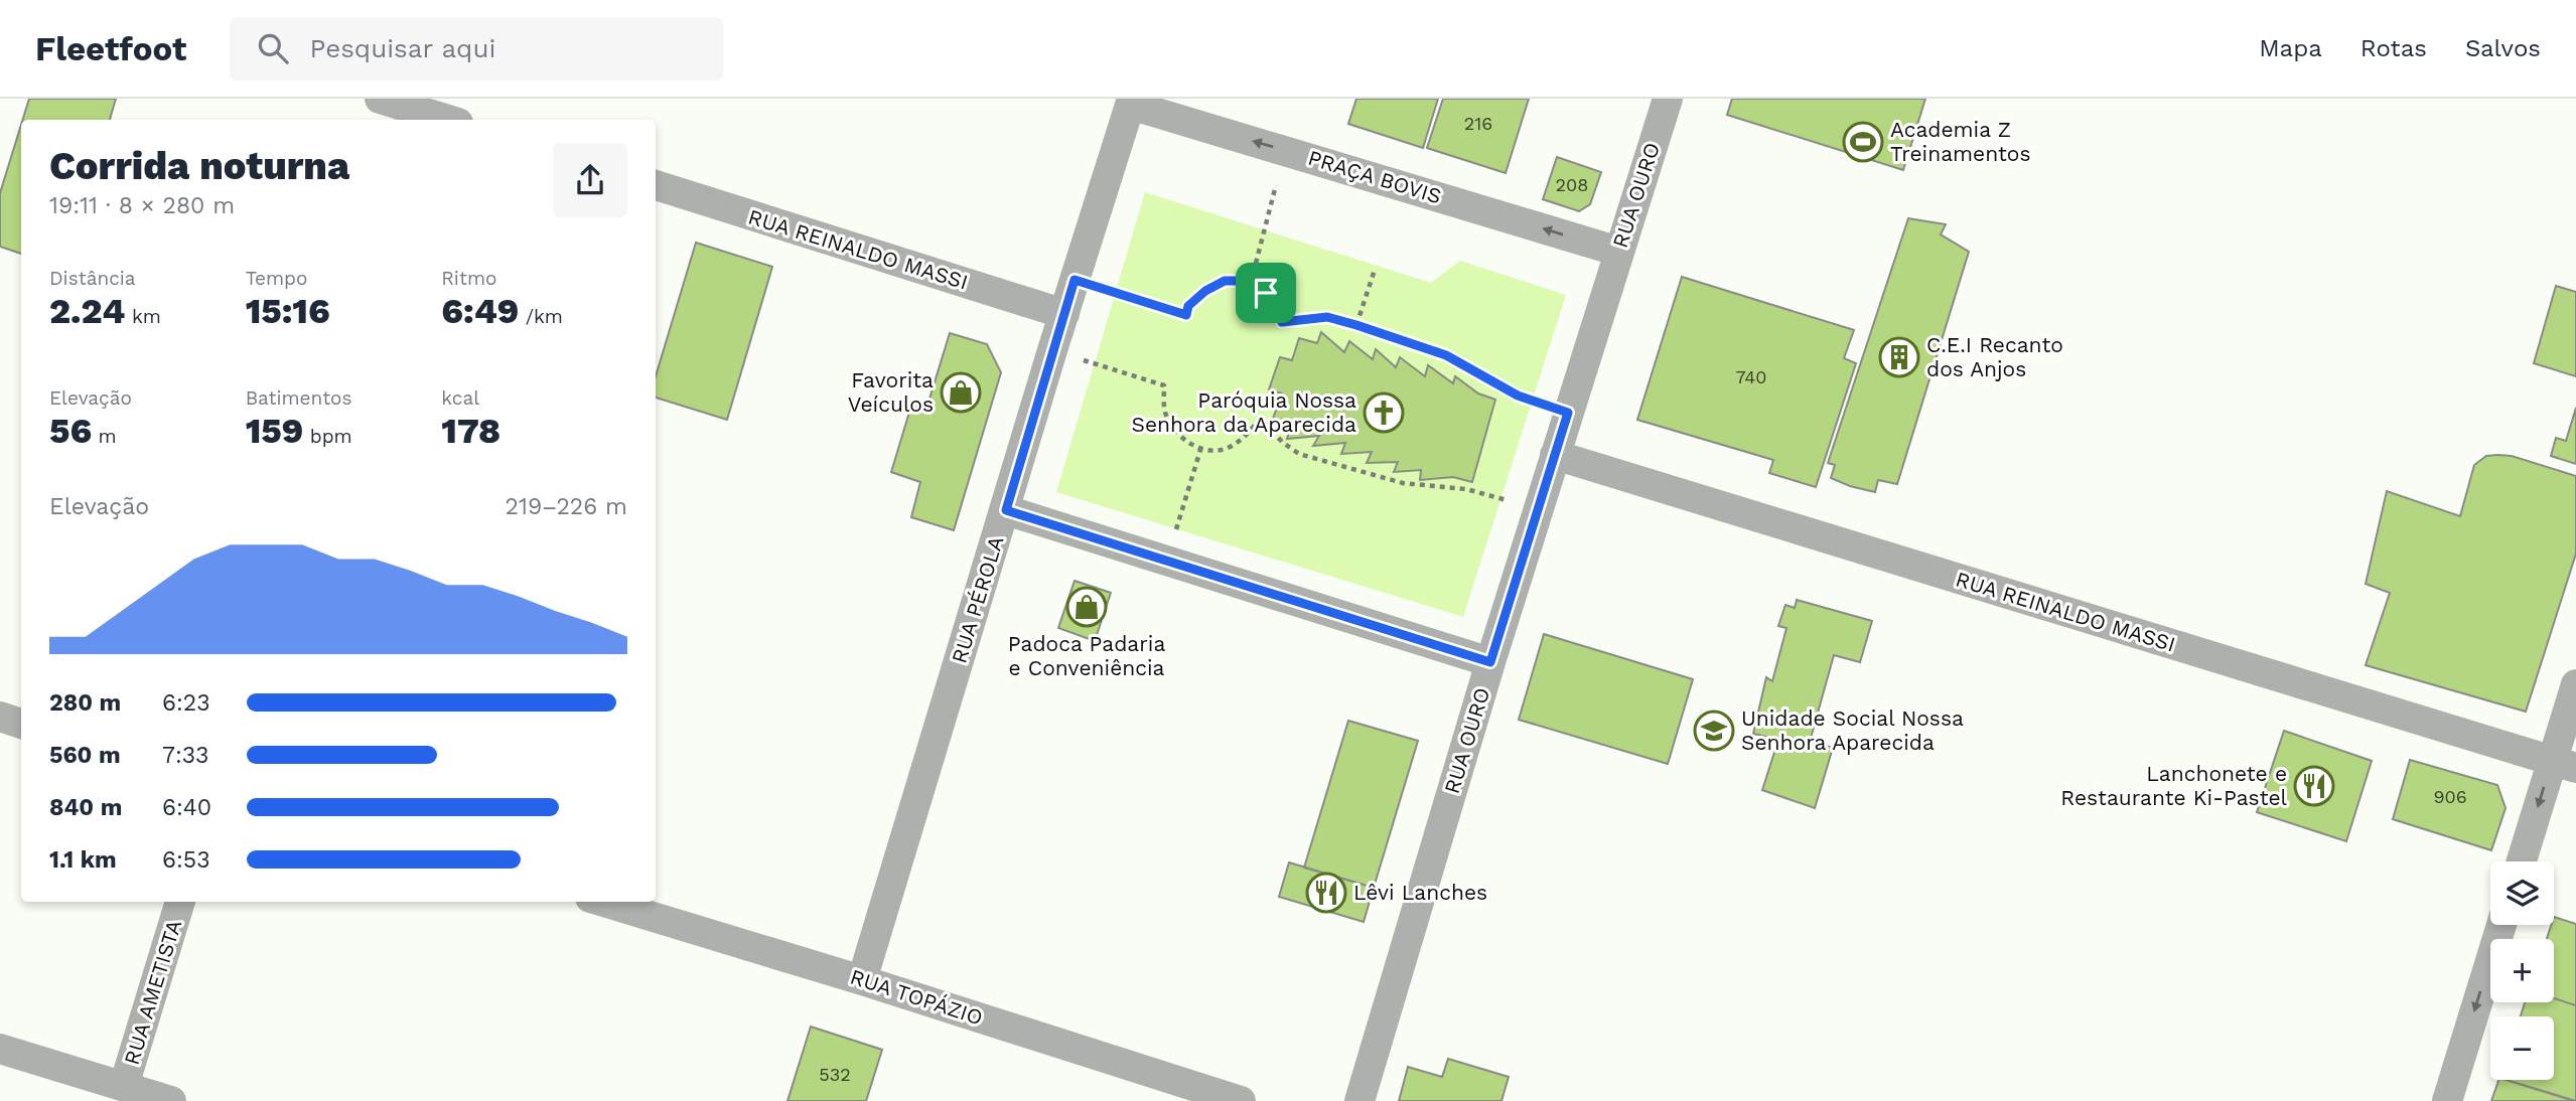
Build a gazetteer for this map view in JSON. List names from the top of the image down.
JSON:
{
  "streets": {
    "street": [
      "PRAÇA BOVIS",
      "RUA OURO",
      "RUA REINALDO MASSI",
      "RUA PÉROLA",
      "RUA AMETISTA",
      "RUA TOPÁZIO"
    ]
  },
  "crossings": [
    ["PRAÇA BOVIS", "RUA OURO"],
    ["PRAÇA BOVIS", "RUA PÉROLA"],
    ["RUA OURO", "RUA REINALDO MASSI"],
    ["RUA REINALDO MASSI", "RUA PÉROLA"],
    ["RUA PÉROLA", "RUA TOPÁZIO"]
  ],
  "one_way": ["PRAÇA BOVIS"],
  "places": {
    "sports": ["Academia Z Treinamentos"],
    "building": ["C.E.I Recanto dos Anjos"],
    "shop": ["Favorita Veículos", "Padoca Padaria e Conveniência"],
    "church": ["Paróquia Nossa Senhora da Aparecida"],
    "school or university": ["Unidade Social Nossa Senhora Aparecida"],
    "restaurant": ["Lanchonete e Restaurante Ki-Pastel", "Lêvi Lanches"]
  },
  "house_numbers": [
    "216",
    "208",
    "740",
    "906",
    "532"
  ],
  "page": {
    "header": "Fleetfoot",
    "search": "Pesquisar aqui",
    "nav": ["Mapa", "Rotas", "Salvos"],
    "heading": ["Corrida noturna", "19:11 · 8 × 280 m"],
    "stats": [
      ["Distância", "2.24 km"],
      ["Tempo", "15:16"],
      ["Ritmo", "6:49 /km"],
      ["Elevação", "56 m"],
      ["Batimentos", "159 bpm"],
      ["kcal", "178"]
    ],
    "chart": ["Elevação", "219–226 m"],
    "list": [
      {
        "name": "280 m",
        "note": "6:23"
      },
      {
        "name": "560 m",
        "note": "7:33"
      },
      {
        "name": "840 m",
        "note": "6:40"
      },
      {
        "name": "1.1 km",
        "note": "6:53"
      }
    ],
    "map_buttons": ["+", "−"]
  }
}
